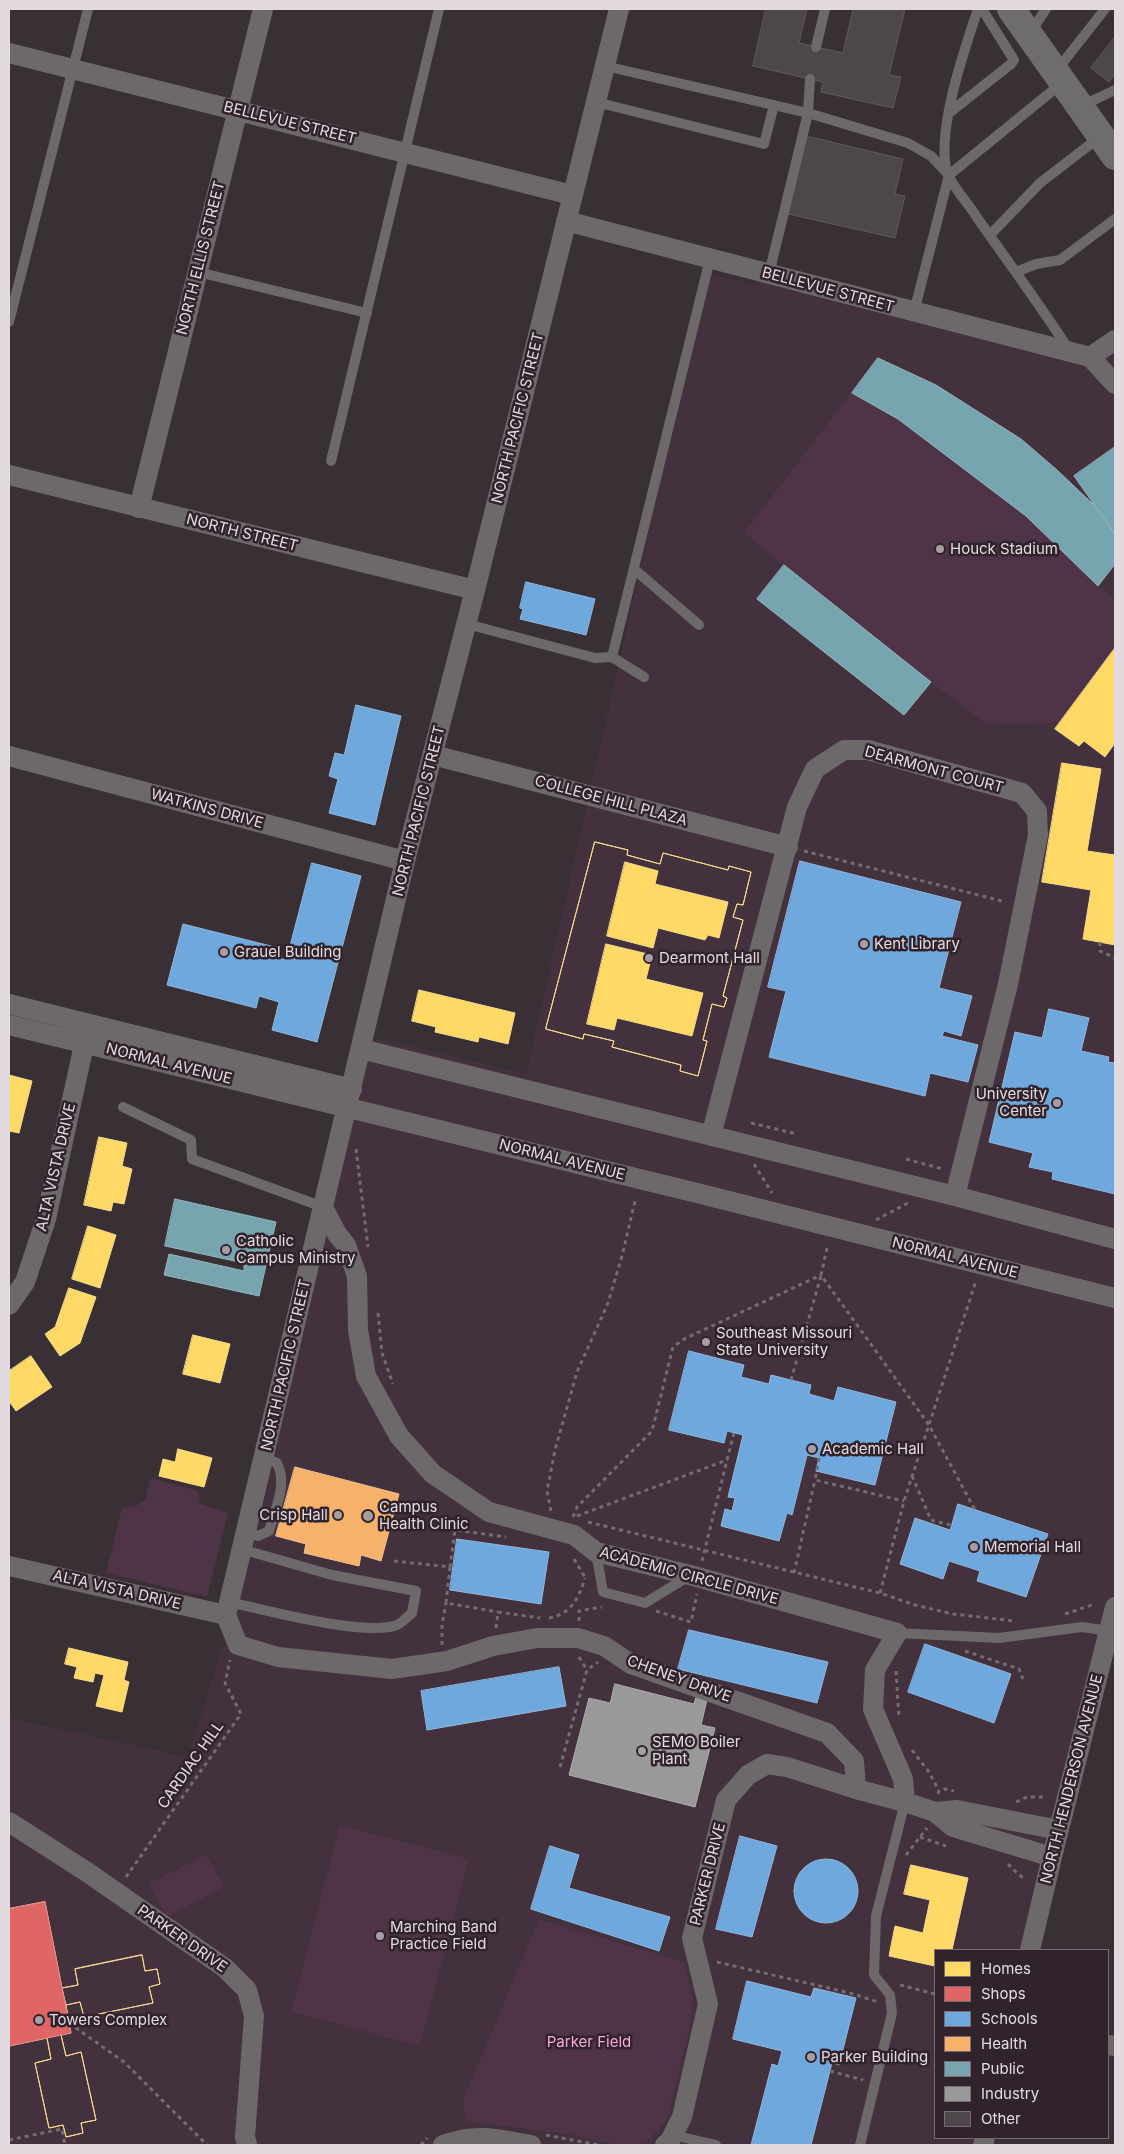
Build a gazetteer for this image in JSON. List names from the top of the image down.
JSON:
{
  "streets": {
    "street": [
      "BELLEVUE STREET",
      "NORTH ELLIS STREET",
      "NORTH PACIFIC STREET",
      "NORTH STREET",
      "DEARMONT COURT",
      "COLLEGE HILL PLAZA",
      "WATKINS DRIVE",
      "NORMAL AVENUE",
      "ALTA VISTA DRIVE",
      "ACADEMIC CIRCLE DRIVE",
      "CHENEY DRIVE",
      "NORTH HENDERSON AVENUE",
      "PARKER DRIVE"
    ],
    "path": ["CARDIAC HILL"]
  },
  "crossings": [
    ["BELLEVUE STREET", "NORTH ELLIS STREET"],
    ["BELLEVUE STREET", "NORTH PACIFIC STREET"],
    ["NORTH ELLIS STREET", "NORTH STREET"],
    ["NORTH PACIFIC STREET", "NORTH STREET"],
    ["NORTH PACIFIC STREET", "COLLEGE HILL PLAZA"],
    ["NORTH PACIFIC STREET", "WATKINS DRIVE"],
    ["NORTH PACIFIC STREET", "NORMAL AVENUE"],
    ["NORTH PACIFIC STREET", "ALTA VISTA DRIVE"],
    ["NORTH PACIFIC STREET", "ACADEMIC CIRCLE DRIVE"],
    ["DEARMONT COURT", "COLLEGE HILL PLAZA"],
    ["NORMAL AVENUE", "ALTA VISTA DRIVE"],
    ["CHENEY DRIVE", "CARDIAC HILL"],
    ["CHENEY DRIVE", "PARKER DRIVE"],
    ["CARDIAC HILL", "PARKER DRIVE"]
  ],
  "parks": ["Parker Field"],
  "places": [
    "Houck Stadium",
    "Kent Library",
    "Grauel Building",
    "Dearmont Hall",
    "University Center",
    "Catholic Campus Ministry",
    "Southeast Missouri State University",
    "Academic Hall",
    "Crisp Hall",
    "Campus Health Clinic",
    "Memorial Hall",
    "SEMO Boiler Plant",
    "Marching Band Practice Field",
    "Towers Complex",
    "Parker Building"
  ],
  "legend": [
    "Homes",
    "Shops",
    "Schools",
    "Health",
    "Public",
    "Industry",
    "Other"
  ]
}
